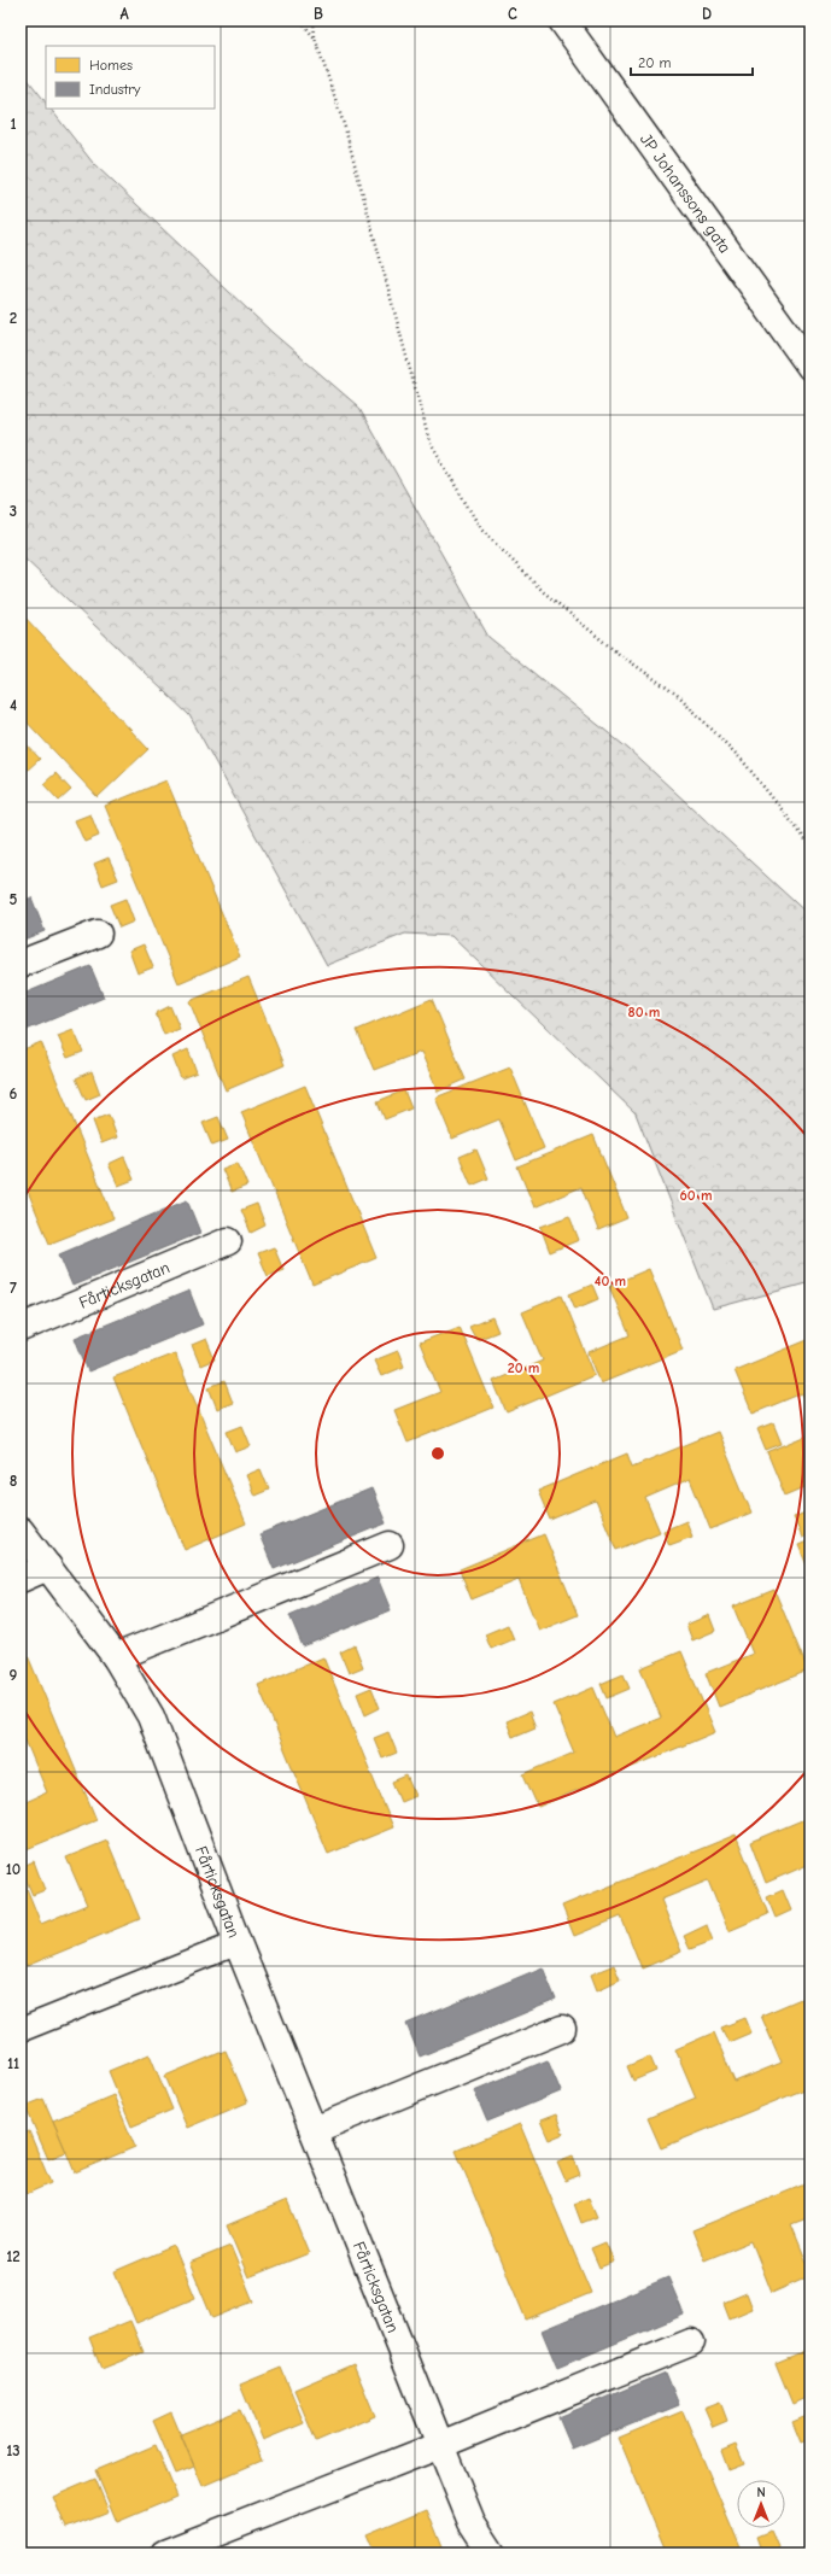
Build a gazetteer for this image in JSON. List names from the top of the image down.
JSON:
{
  "streets": {
    "street": ["JP Johanssons gata", "Fårticksgatan"]
  },
  "legend": ["Homes", "Industry"],
  "scale_bar": "20 m",
  "north": "top",
  "grid": {
    "columns": [
      "A",
      "B",
      "C",
      "D"
    ],
    "rows": [
      "1",
      "2",
      "3",
      "4",
      "5",
      "6",
      "7",
      "8",
      "9",
      "10",
      "11",
      "12",
      "13"
    ]
  },
  "rings": [
    "80 m",
    "60 m",
    "40 m",
    "20 m"
  ]
}
